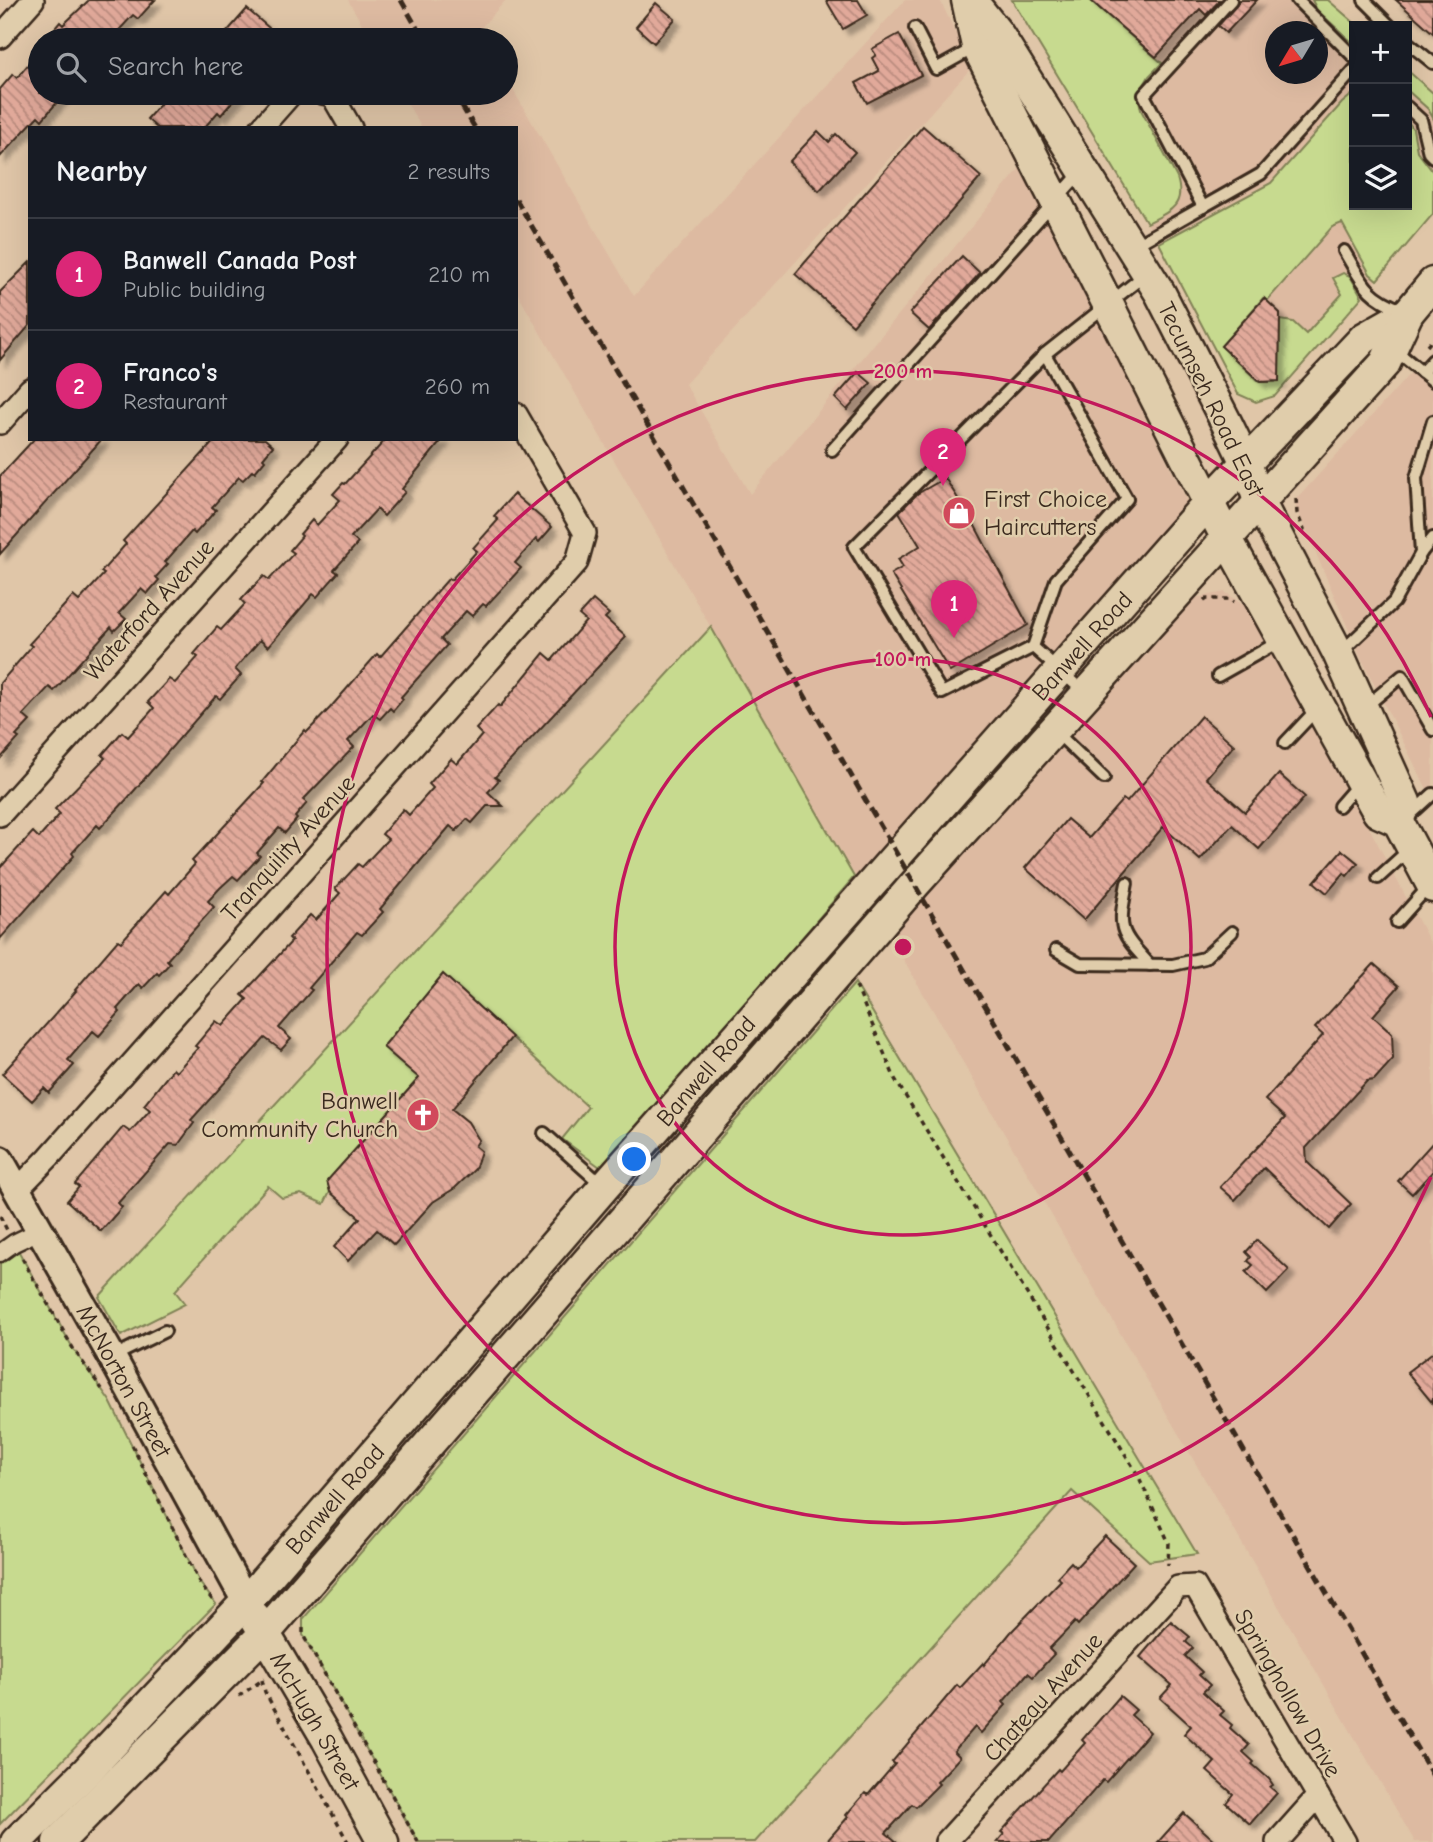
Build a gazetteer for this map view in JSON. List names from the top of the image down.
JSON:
{
  "streets": {
    "main road": ["Tecumseh Road East", "Banwell Road", "McHugh Street"],
    "street": [
      "Waterford Avenue",
      "Tranquility Avenue",
      "McNorton Street",
      "Springhollow Drive",
      "Chateau Avenue"
    ]
  },
  "crossings": [
    ["Tecumseh Road East", "Banwell Road"],
    ["Banwell Road", "McNorton Street"],
    ["Banwell Road", "McHugh Street"],
    ["Tranquility Avenue", "McNorton Street"],
    ["McNorton Street", "McHugh Street"],
    ["Springhollow Drive", "Chateau Avenue"]
  ],
  "places": {
    "shop": ["First Choice Haircutters"],
    "church": ["Banwell Community Church"]
  },
  "north": "bottom left",
  "page": {
    "map_buttons": ["+", "−"],
    "search": "Search here",
    "heading": ["Nearby", "2 results"],
    "list": [
      {
        "mark": "1",
        "name": "Banwell Canada Post",
        "note": "Public building",
        "value": "210 m"
      },
      {
        "mark": "2",
        "name": "Franco's",
        "note": "Restaurant",
        "value": "260 m"
      }
    ],
    "pins": ["2", "1"]
  },
  "rings": ["200 m", "100 m"]
}
